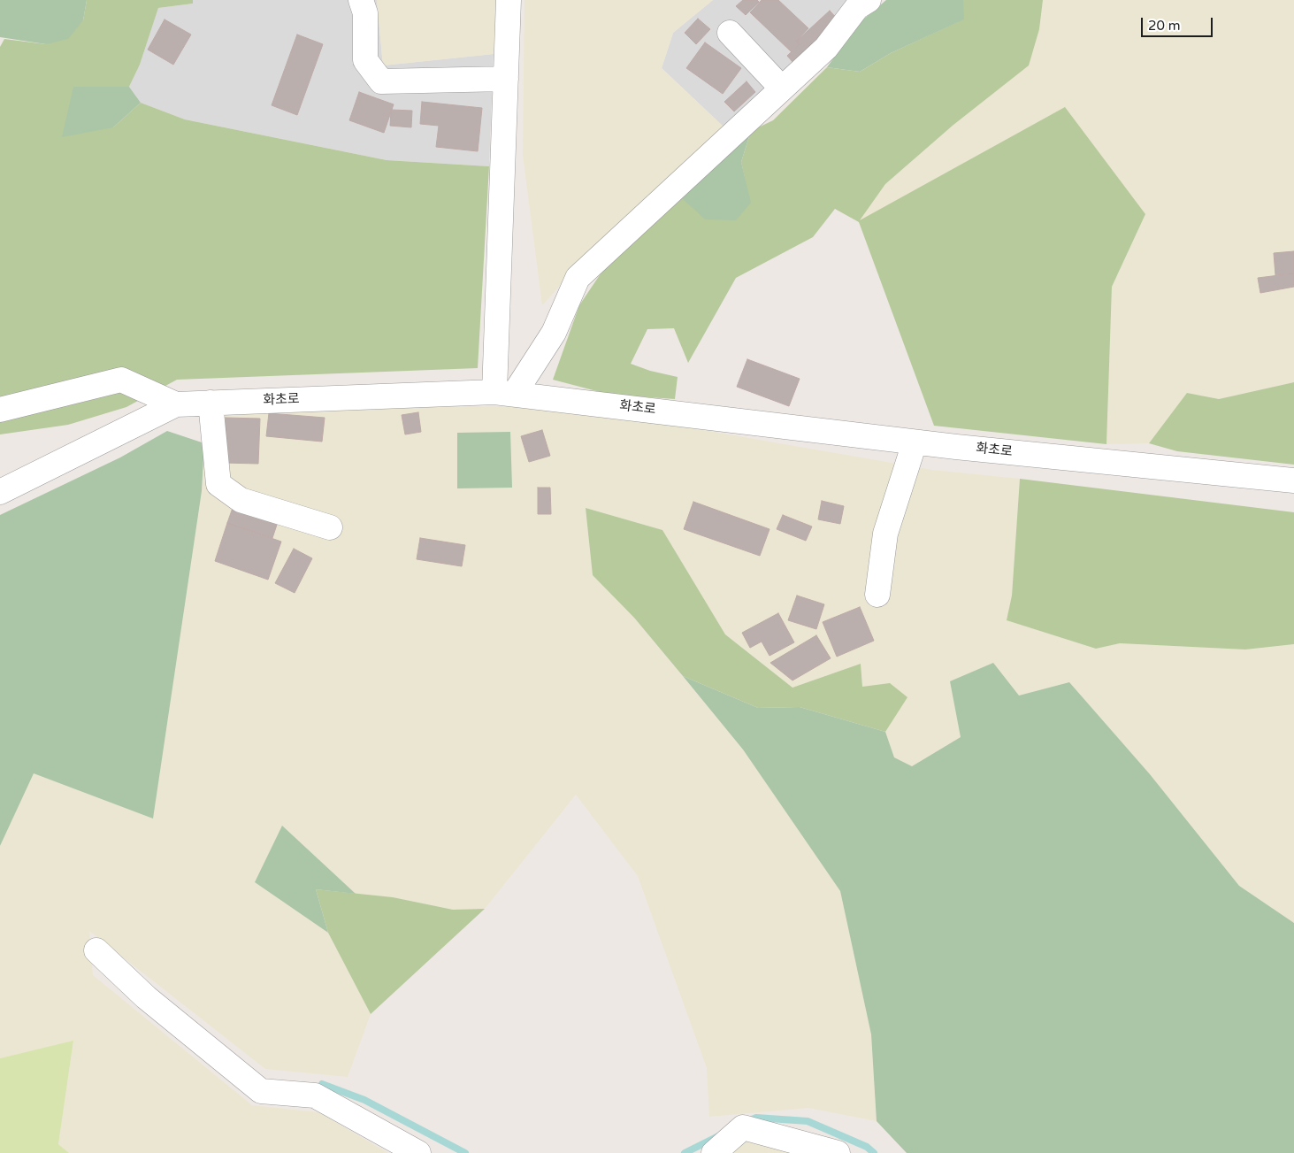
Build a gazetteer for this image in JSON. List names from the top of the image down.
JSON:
{
  "streets": {
    "street": ["화초로"]
  },
  "scale_bar": "20 m"
}
